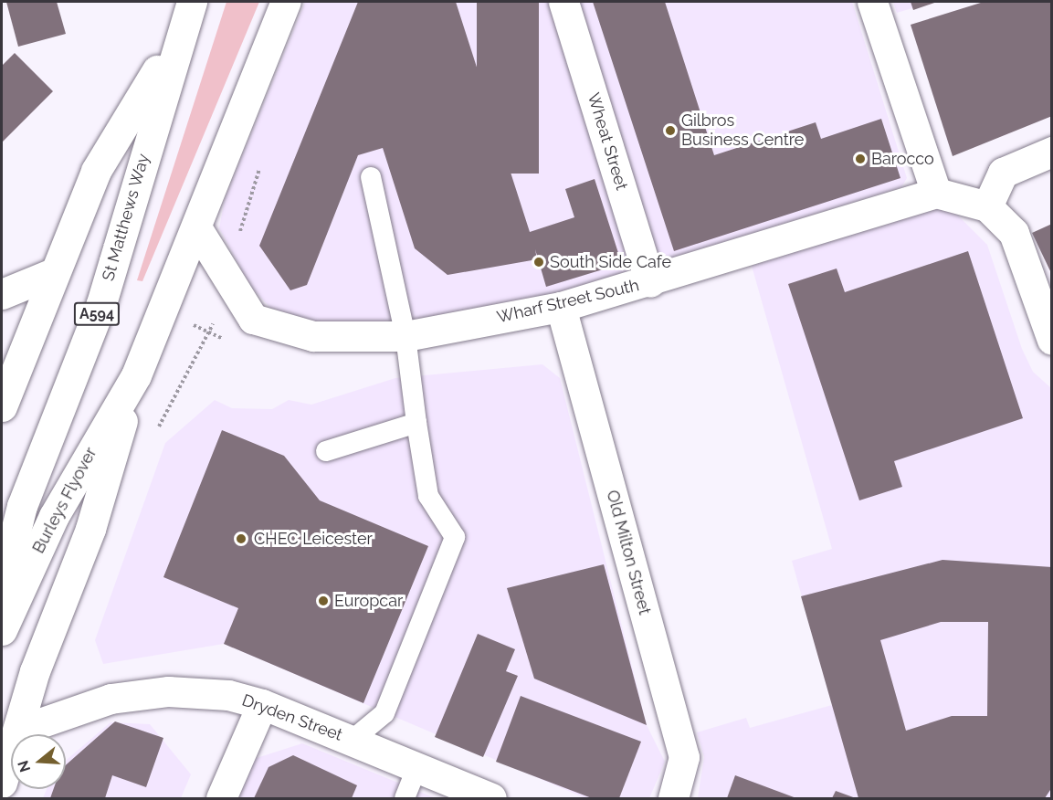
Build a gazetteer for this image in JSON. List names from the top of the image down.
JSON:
{
  "streets": {
    "street": [
      "Wheat Street",
      "St Matthews Way",
      "Wharf Street South",
      "A594",
      "Burleys Flyover",
      "Old Milton Street",
      "Dryden Street"
    ]
  },
  "crossings": [
    ["Wheat Street", "Wharf Street South"],
    ["St Matthews Way", "A594"],
    ["Wharf Street South", "Old Milton Street"]
  ],
  "places": [
    "Gilbros Business Centre",
    "Barocco",
    "South Side Cafe",
    "CHEC Leicester",
    "Europcar"
  ],
  "north": "left"
}
